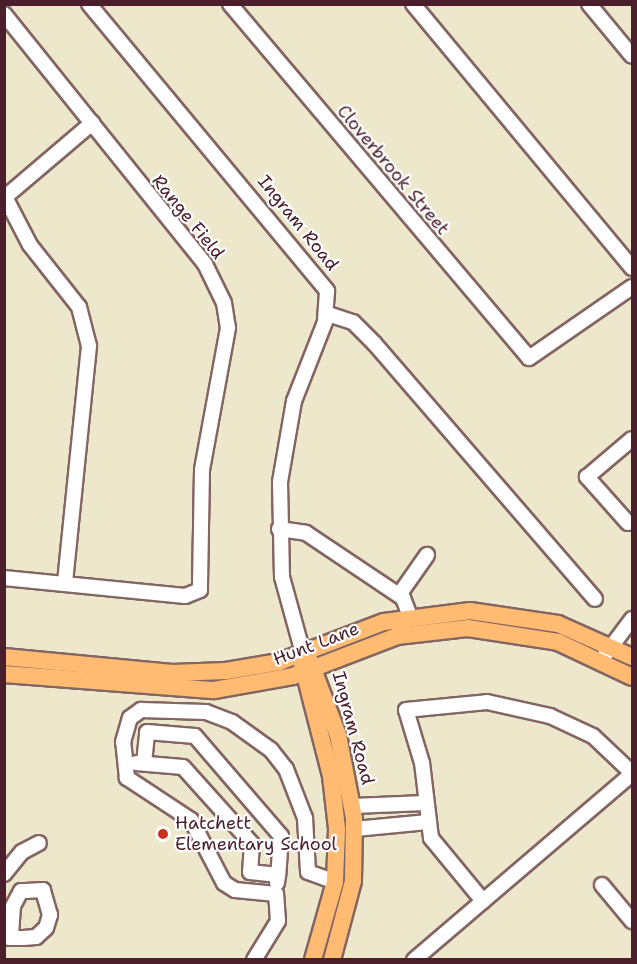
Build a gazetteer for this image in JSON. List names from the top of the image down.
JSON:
{
  "streets": {
    "main road": ["Ingram Road", "Hunt Lane"],
    "street": ["Cloverbrook Street", "Range Field"]
  },
  "crossings": [
    ["Ingram Road", "Hunt Lane"]
  ],
  "places": ["Hatchett Elementary School"]
}
